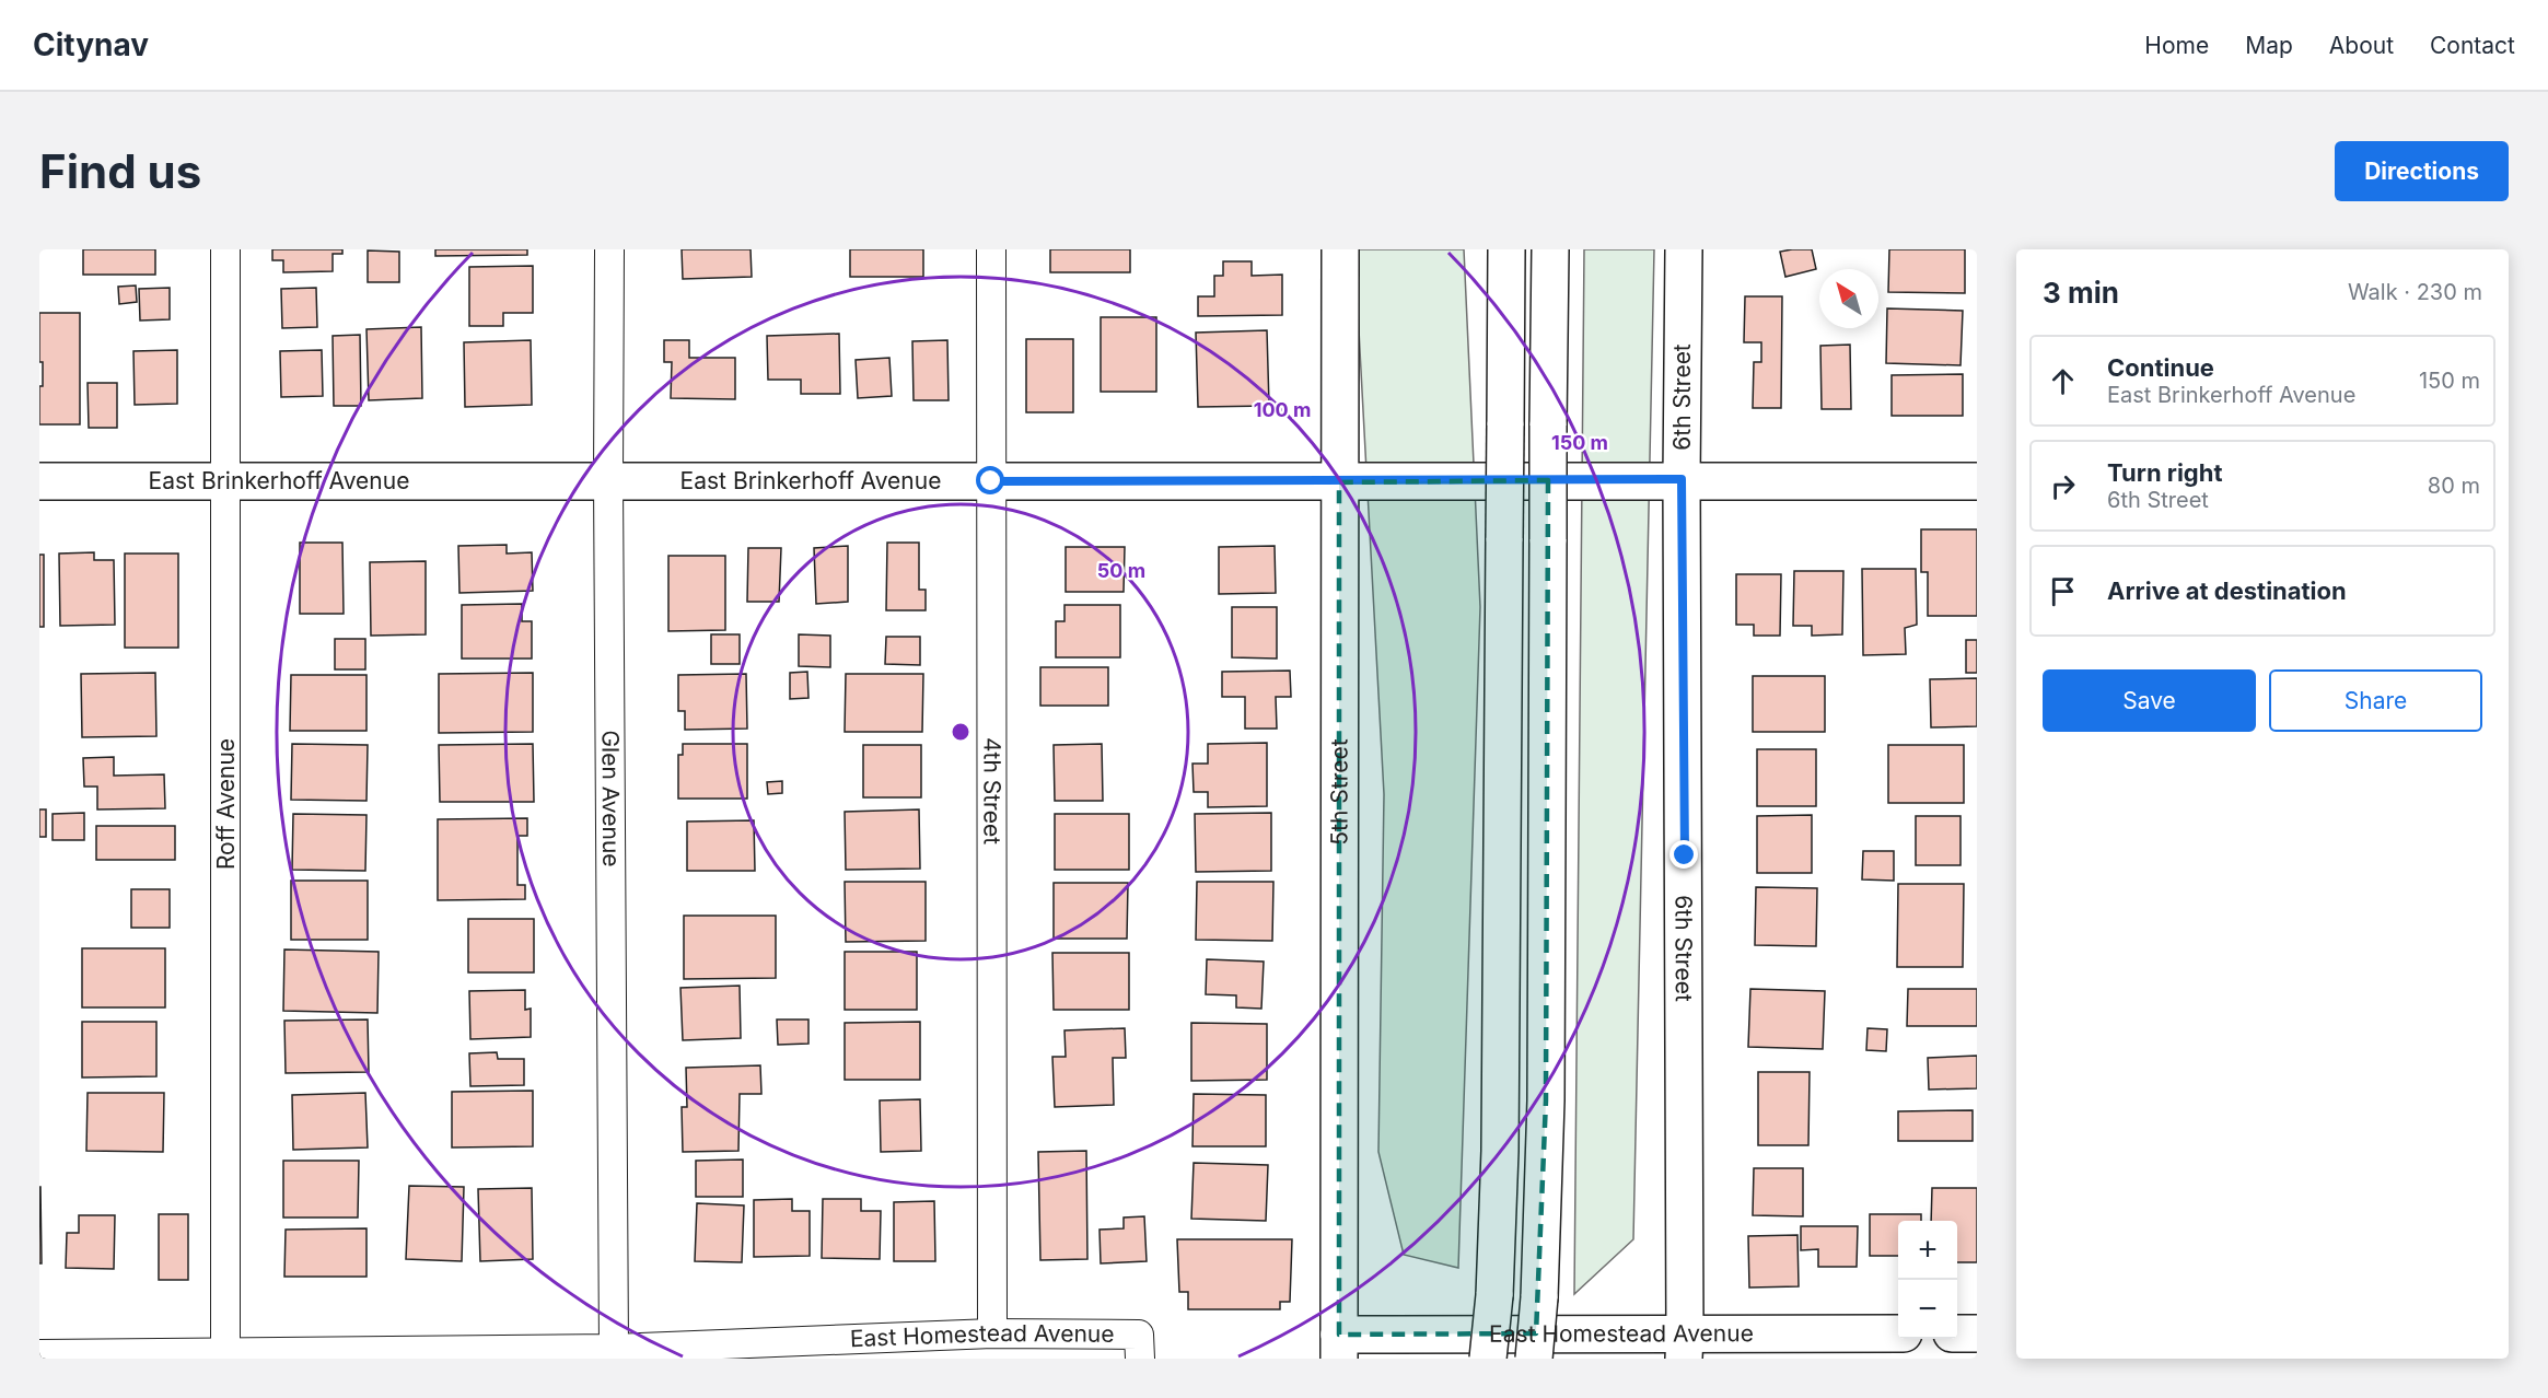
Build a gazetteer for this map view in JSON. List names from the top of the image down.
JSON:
{
  "streets": {
    "main road": [
      "6th Street",
      "East Brinkerhoff Avenue",
      "5th Street",
      "East Homestead Avenue"
    ],
    "street": ["4th Street", "Glen Avenue", "Roff Avenue"]
  },
  "crossings": [
    ["6th Street", "East Brinkerhoff Avenue"],
    ["6th Street", "East Homestead Avenue"],
    ["East Brinkerhoff Avenue", "4th Street"],
    ["East Brinkerhoff Avenue", "5th Street"],
    ["East Brinkerhoff Avenue", "Glen Avenue"],
    ["East Brinkerhoff Avenue", "Roff Avenue"],
    ["4th Street", "East Homestead Avenue"],
    ["5th Street", "East Homestead Avenue"],
    ["Glen Avenue", "East Homestead Avenue"],
    ["Roff Avenue", "East Homestead Avenue"]
  ],
  "north": "top left",
  "page": {
    "header": "Citynav",
    "nav": [
      "Home",
      "Map",
      "About",
      "Contact"
    ],
    "buttons": [
      "Directions",
      ["Save", "Share"]
    ],
    "title": "Find us",
    "heading": ["3 min", "Walk · 230 m"],
    "list": [
      ["Continue", "East Brinkerhoff Avenue", "150 m"],
      ["Turn right", "6th Street", "80 m"],
      "Arrive at destination"
    ],
    "map_buttons": ["+", "−"]
  },
  "rings": ["100 m", "150 m", "50 m"]
}
